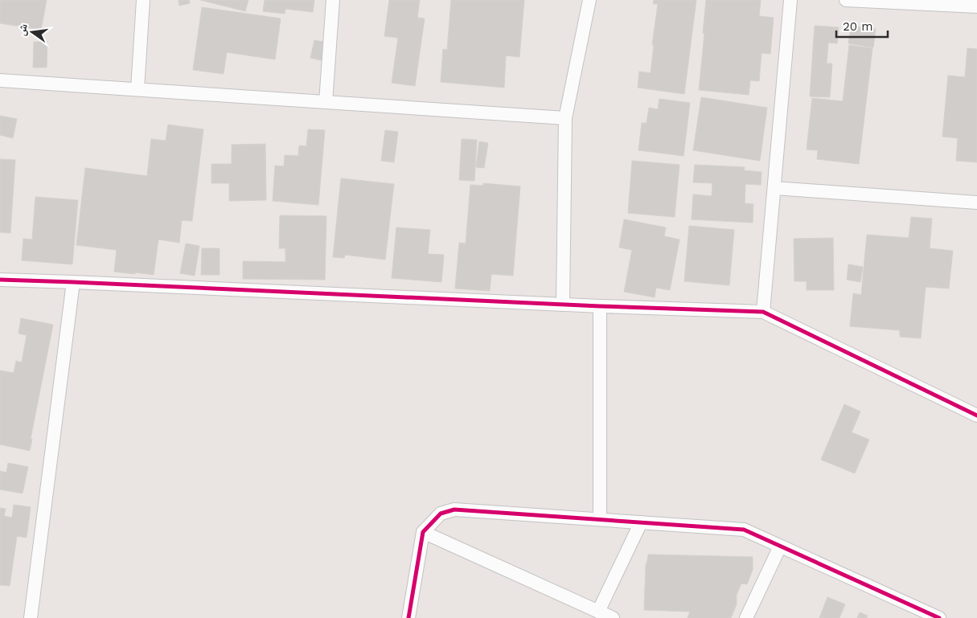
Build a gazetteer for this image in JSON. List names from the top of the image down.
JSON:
{
  "scale_bar": "20 m",
  "north": "left"
}
